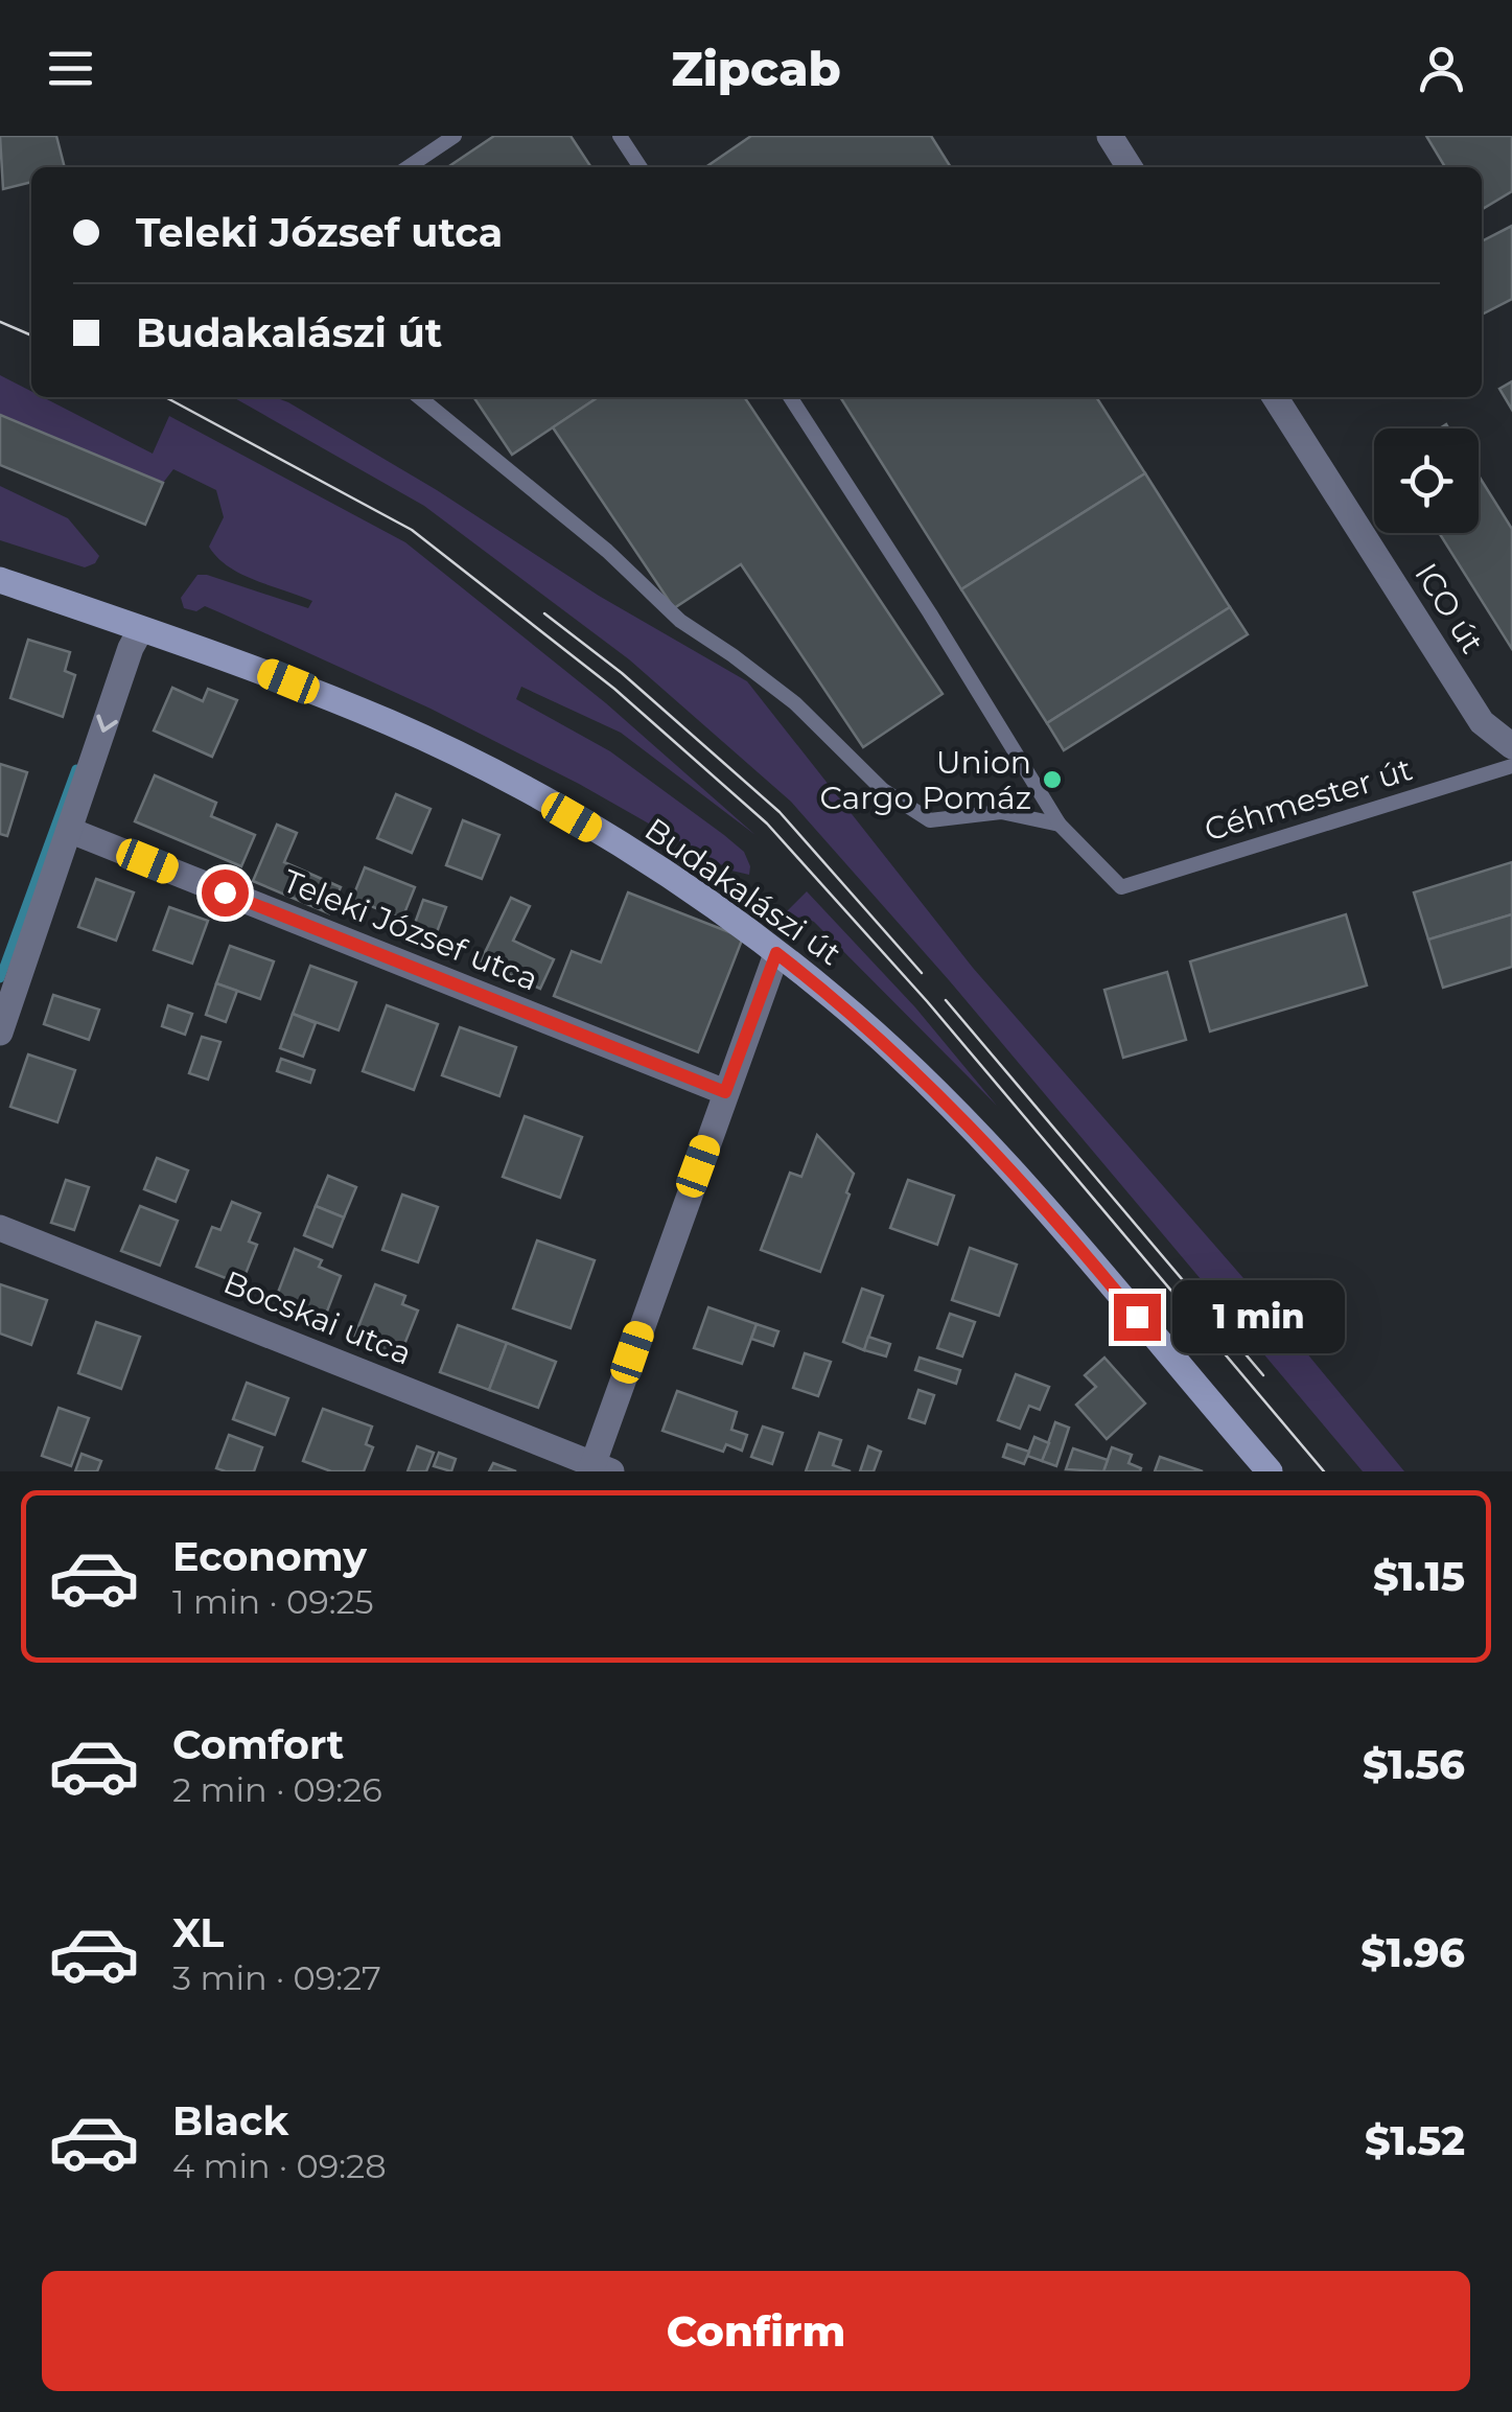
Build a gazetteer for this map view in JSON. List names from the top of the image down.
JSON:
{
  "streets": {
    "main road": ["Budakalászi út"],
    "street": ["ICO út", "Teleki József utca", "Bocskai utca"],
    "lane": ["Céhmester út"]
  },
  "places": ["Union Cargo Pomáz"],
  "page": {
    "header": "Zipcab",
    "banner": ["Teleki József utca", "Budakalászi út"],
    "bubble": "1 min",
    "list": [
      {
        "name": "Economy",
        "note": "1 min · 09:25",
        "value": "$1.15"
      },
      {
        "name": "Comfort",
        "note": "2 min · 09:26",
        "value": "$1.56"
      },
      {
        "name": "XL",
        "note": "3 min · 09:27",
        "value": "$1.96"
      },
      {
        "name": "Black",
        "note": "4 min · 09:28",
        "value": "$1.52"
      }
    ],
    "buttons": "Confirm"
  }
}
